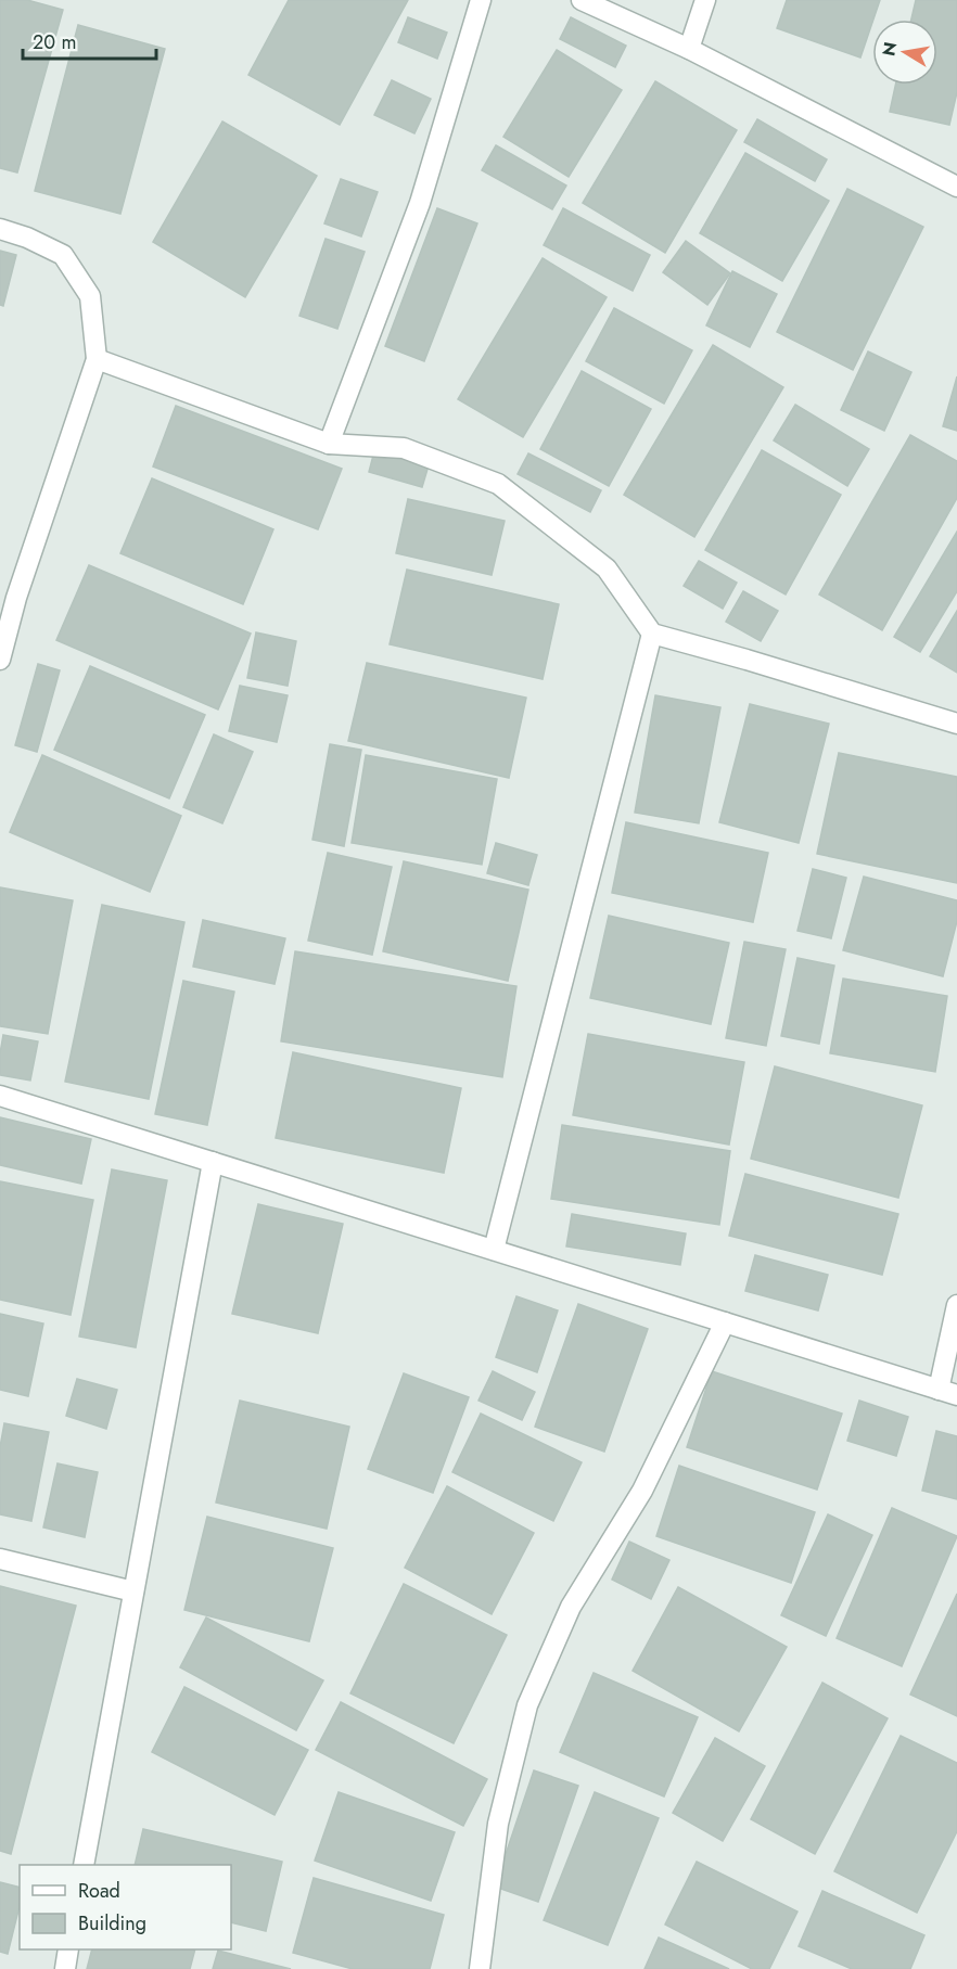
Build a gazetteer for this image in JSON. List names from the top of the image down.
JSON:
{
  "legend": ["Road", "Building"],
  "scale_bar": "20 m",
  "north": "left"
}
